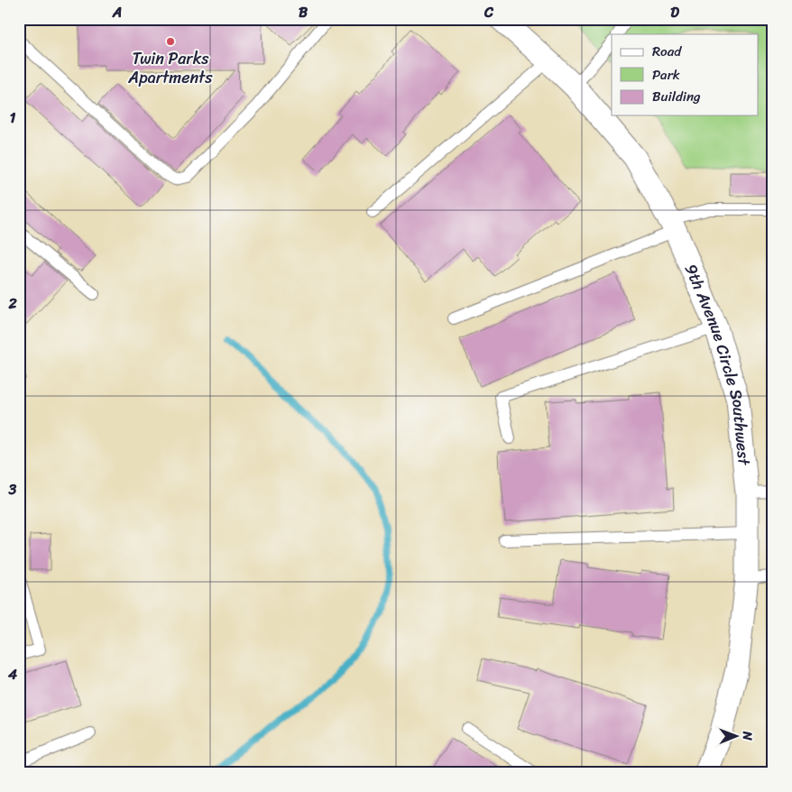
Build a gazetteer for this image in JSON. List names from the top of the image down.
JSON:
{
  "streets": {
    "street": ["9th Avenue Circle Southwest"]
  },
  "places": ["Twin Parks Apartments"],
  "legend": ["Road", "Park", "Building"],
  "north": "right",
  "grid": {
    "columns": [
      "A",
      "B",
      "C",
      "D"
    ],
    "rows": [
      "1",
      "2",
      "3",
      "4"
    ]
  }
}
